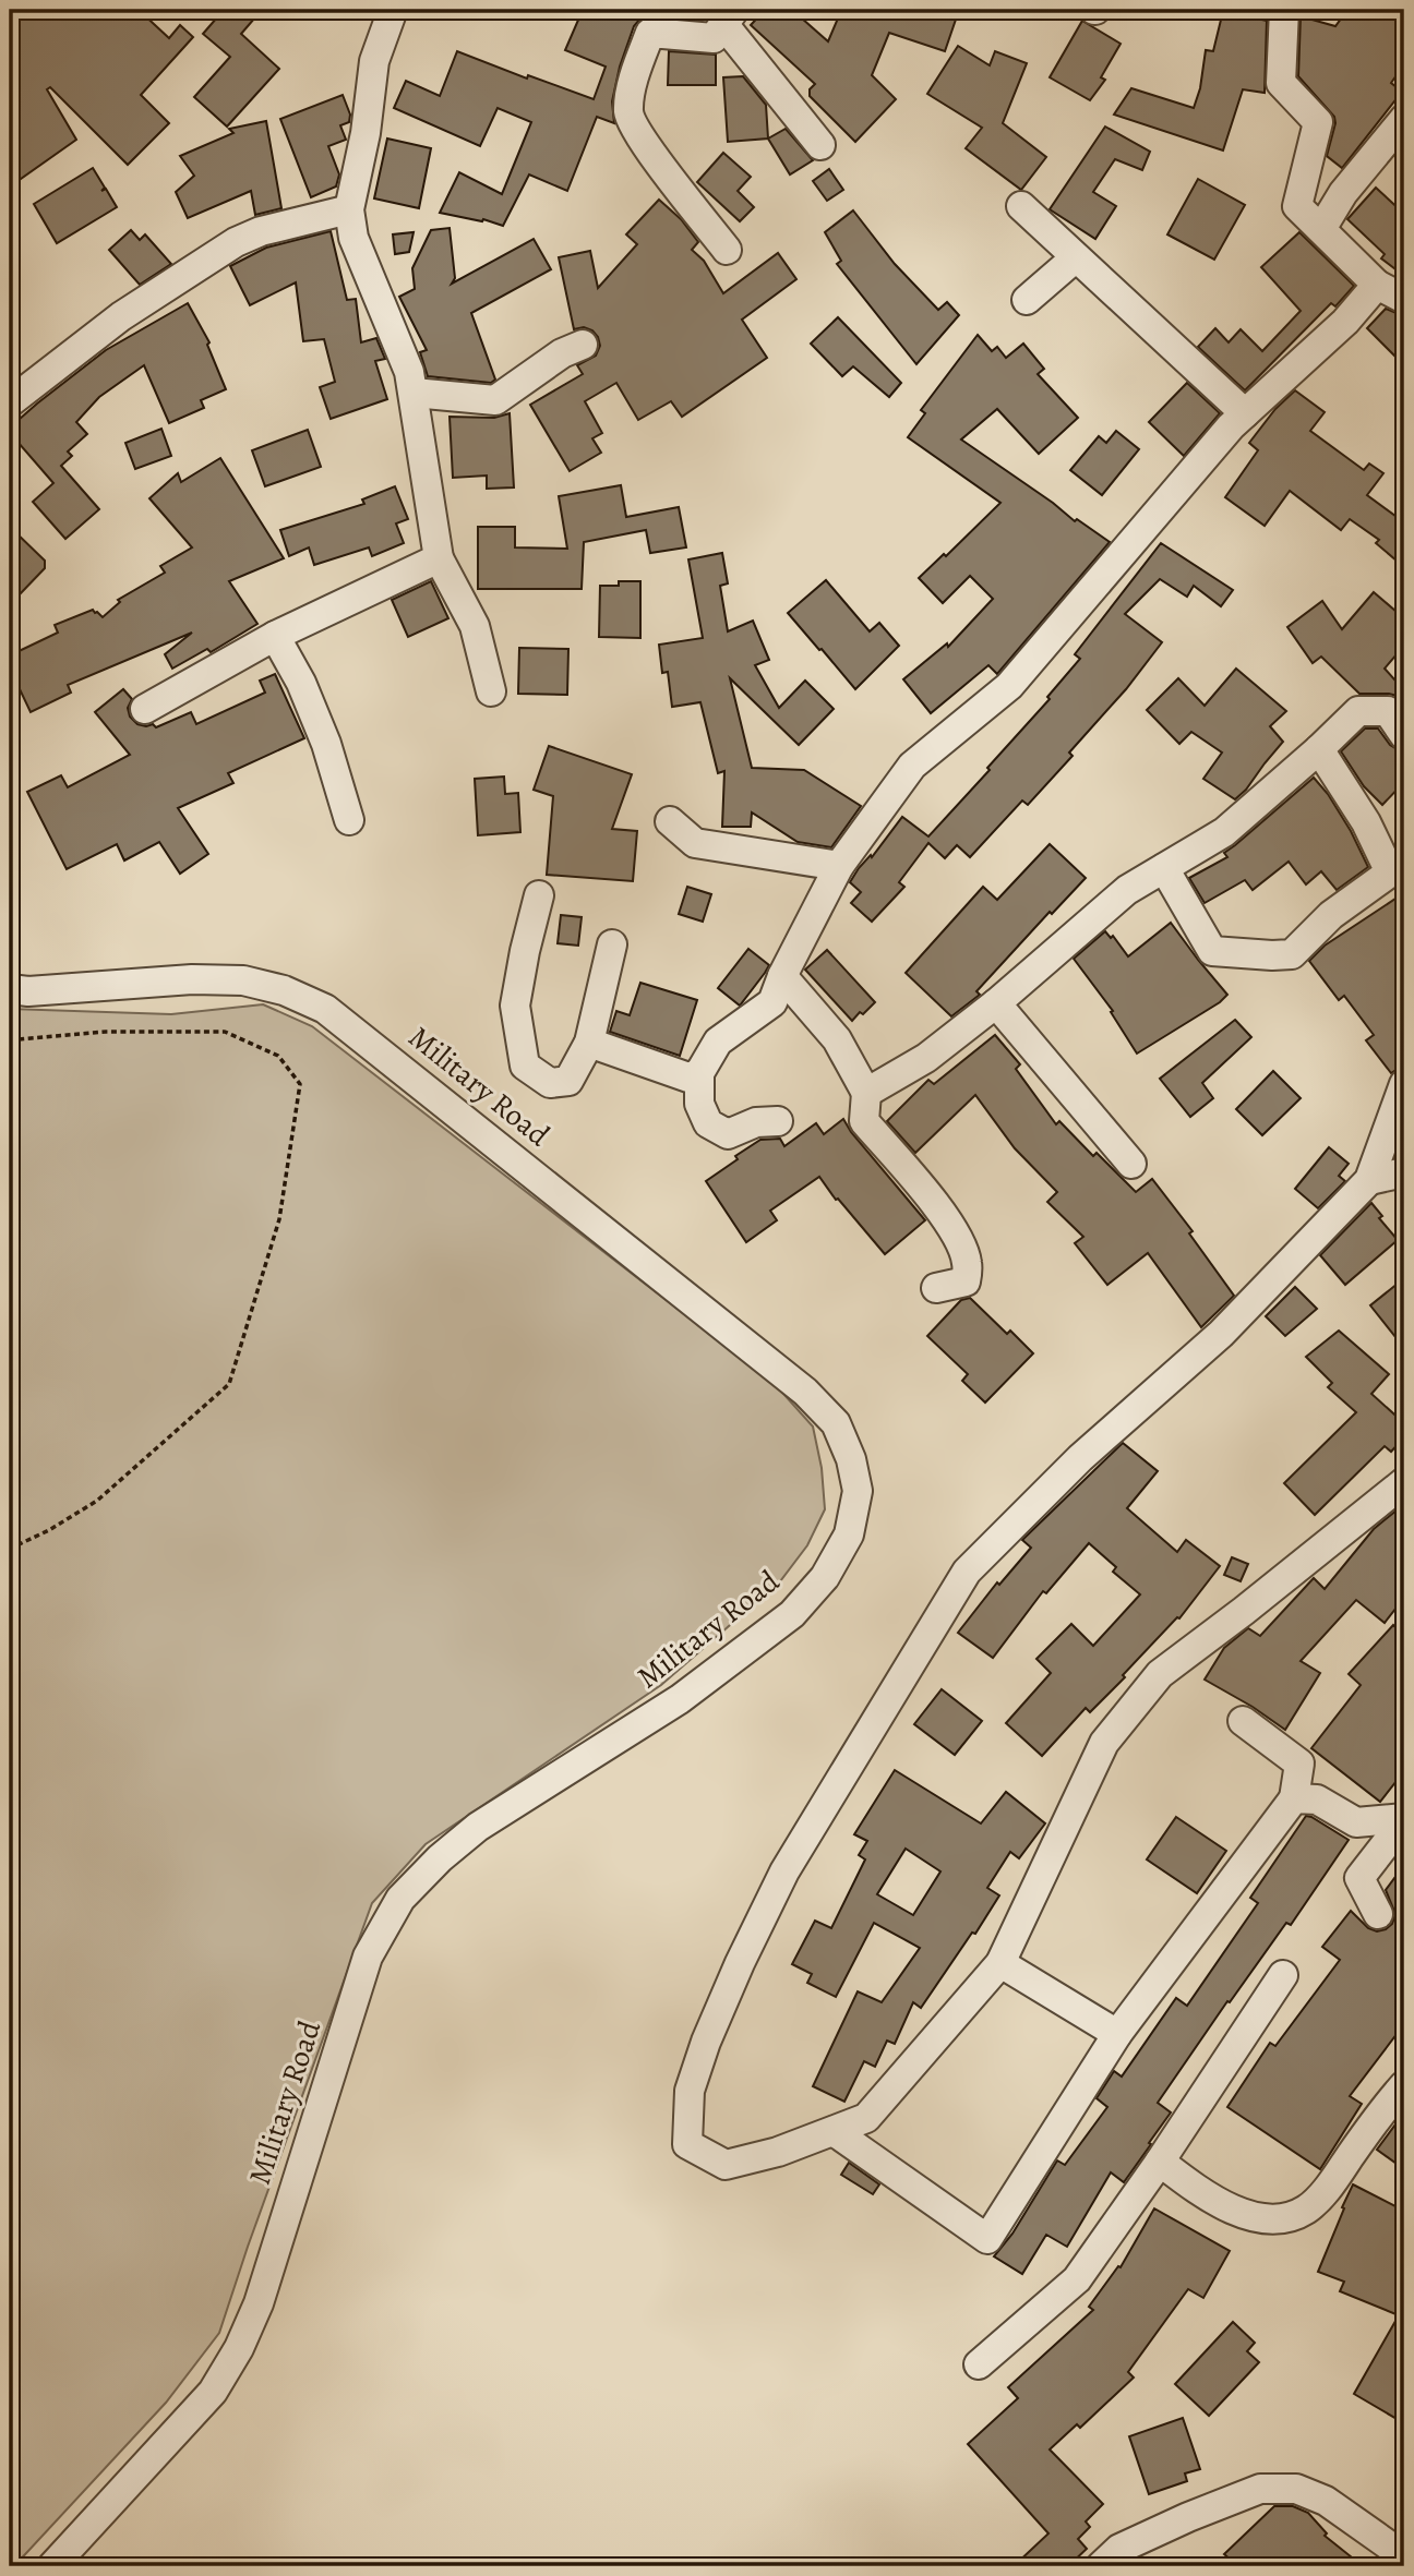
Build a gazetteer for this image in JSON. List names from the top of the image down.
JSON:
{
  "streets": {
    "street": ["Military Road"]
  }
}
